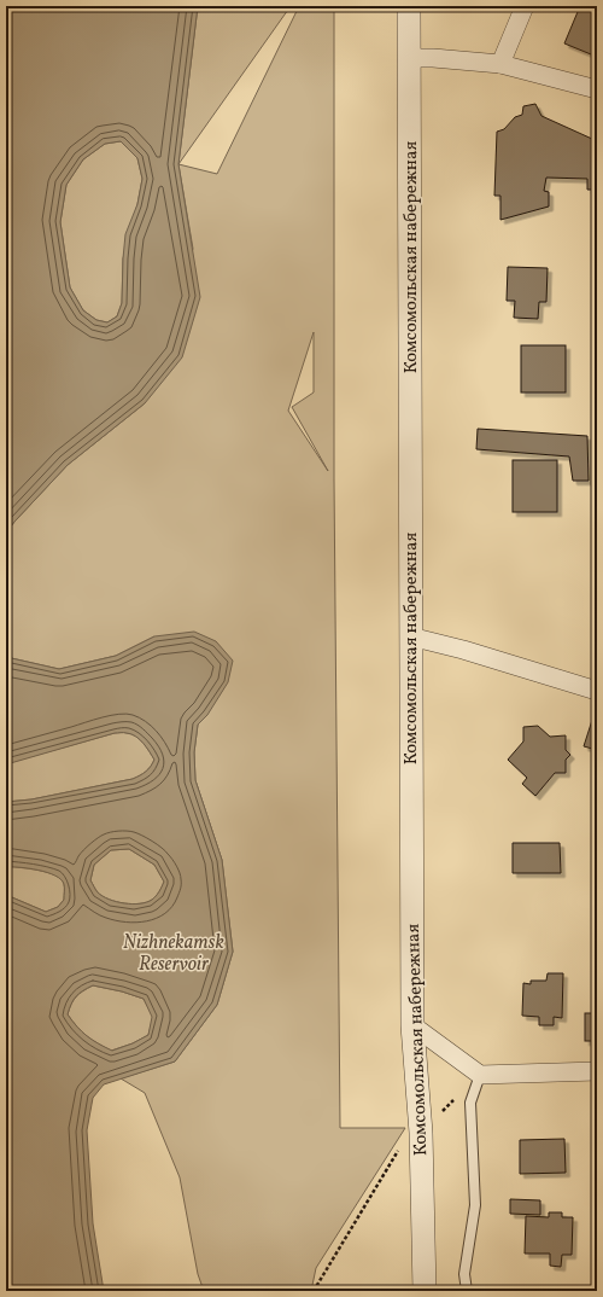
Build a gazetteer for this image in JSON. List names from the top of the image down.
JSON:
{
  "streets": {
    "street": ["Комсомольская набережная"]
  },
  "water": ["Nizhnekamsk Reservoir"]
}
